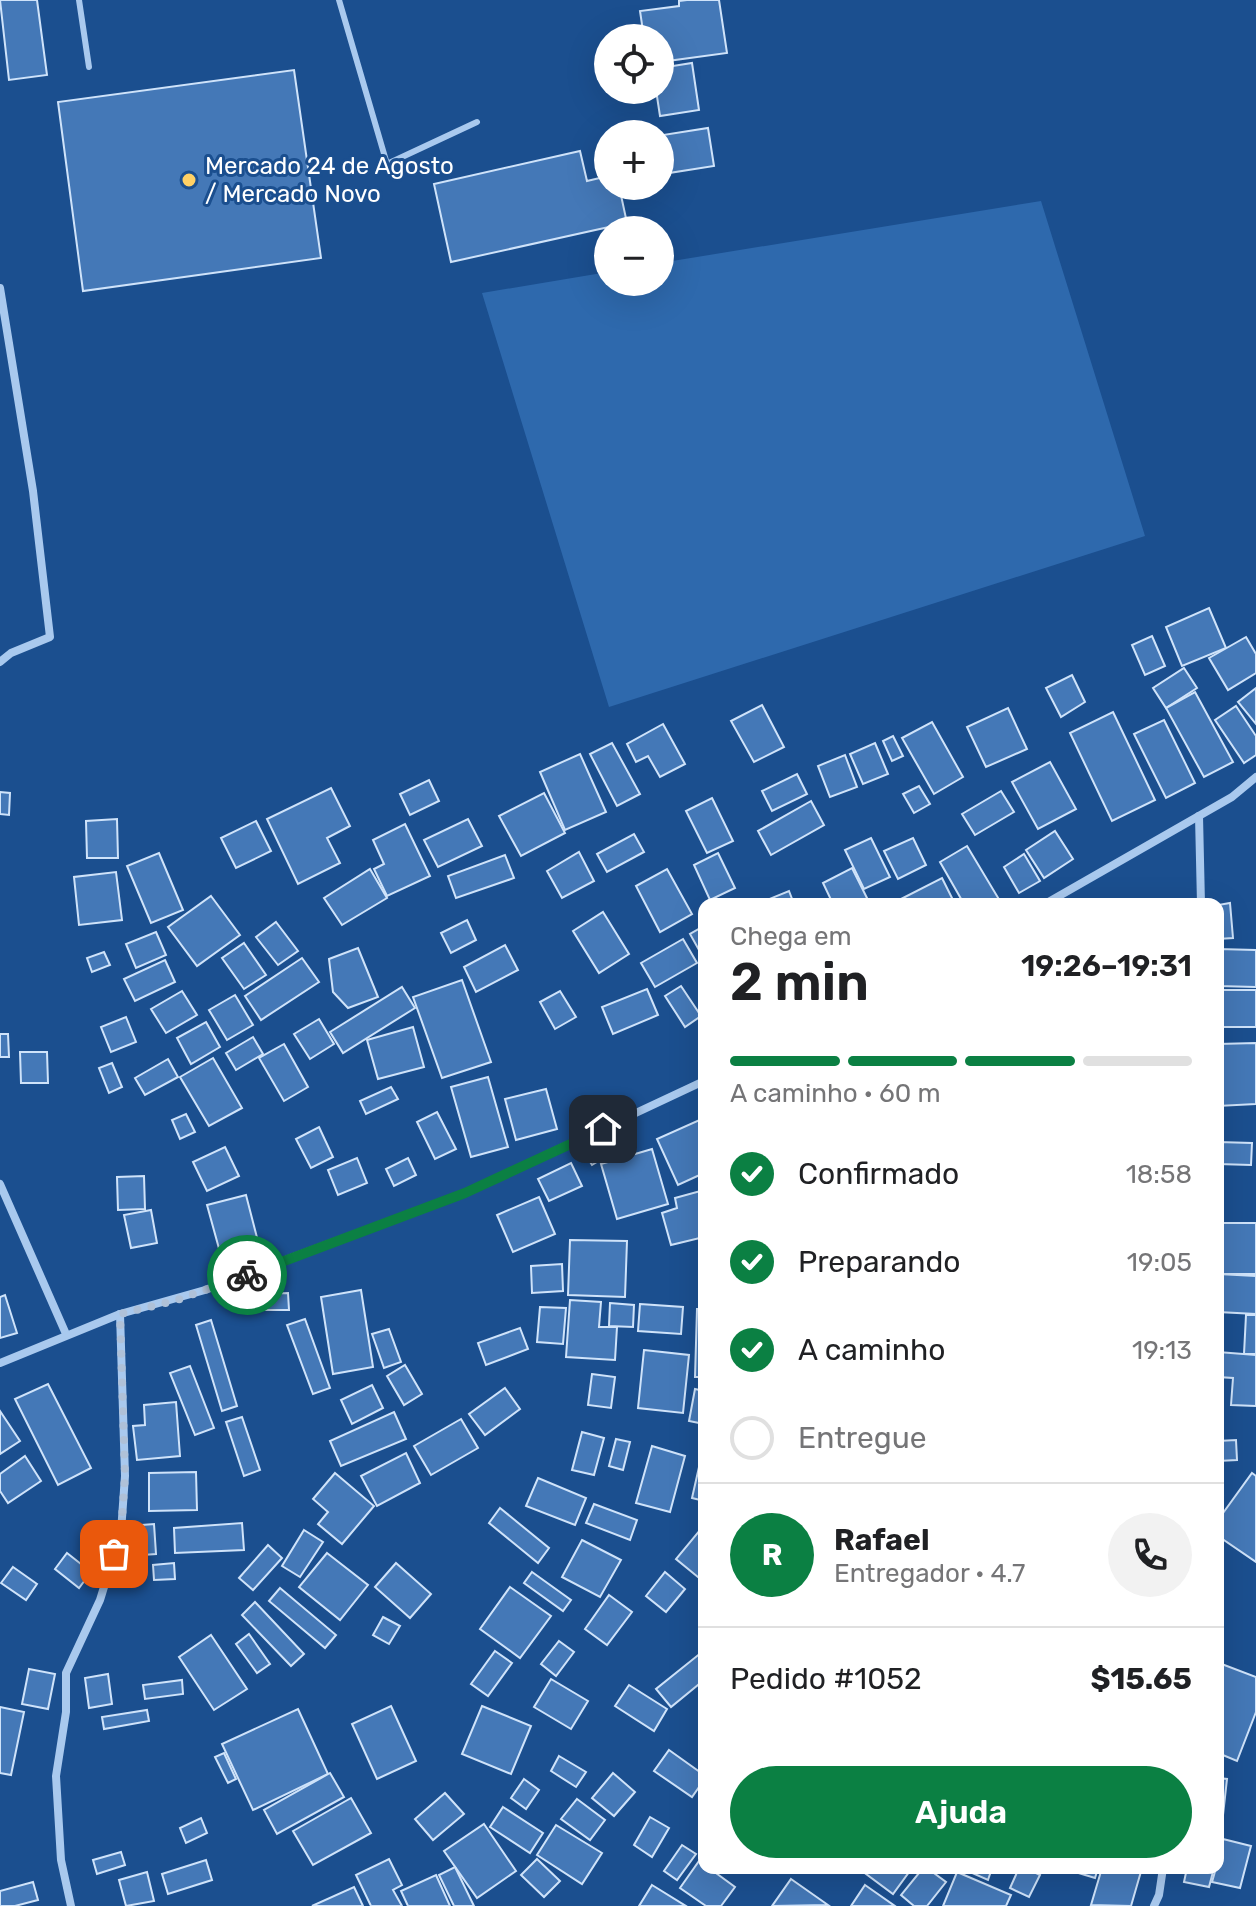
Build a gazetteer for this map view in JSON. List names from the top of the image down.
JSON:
{
  "places": ["Mercado 24 de Agosto / Mercado Novo"],
  "page": {
    "map_buttons": ["+", "−"],
    "heading": ["2 min", "Chega em", "19:26–19:31"],
    "panel": [
      "Rafael",
      "Entregador · 4.7",
      "Pedido #1052",
      "$15.65"
    ],
    "bar": "A caminho · 60 m",
    "list": [
      ["Confirmado", "18:58"],
      ["Preparando", "19:05"],
      ["A caminho", "19:13"],
      "Entregue"
    ],
    "round": "R",
    "buttons": "Ajuda"
  }
}
